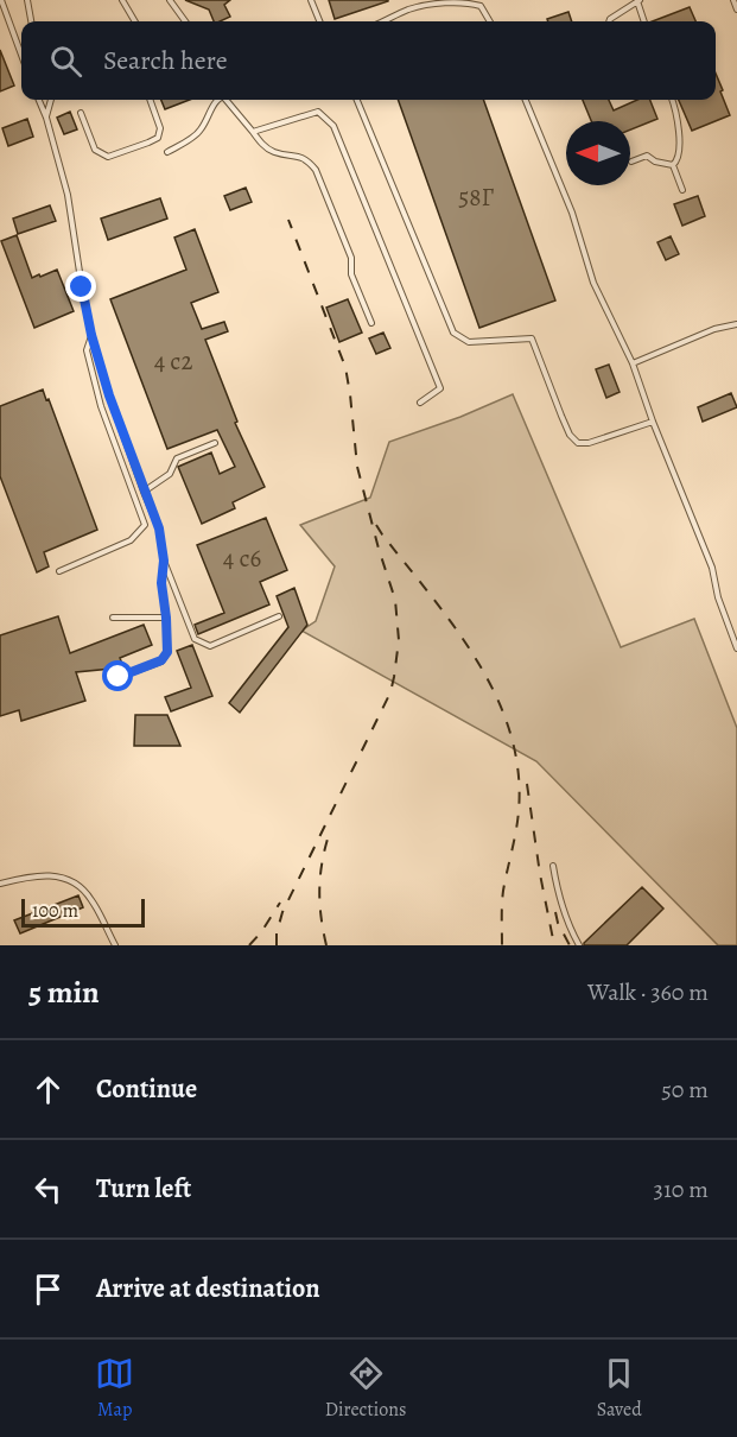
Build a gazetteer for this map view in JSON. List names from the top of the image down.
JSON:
{
  "house_numbers": ["58Г", "4 с2", "4 с6"],
  "scale_bar": "100 m",
  "north": "left",
  "page": {
    "search": "Search here",
    "scale": "100 m",
    "heading": ["5 min", "Walk · 360 m"],
    "list": [
      ["Continue", "50 m"],
      ["Turn left", "310 m"],
      "Arrive at destination"
    ],
    "nav": ["Map", "Directions", "Saved"]
  }
}
